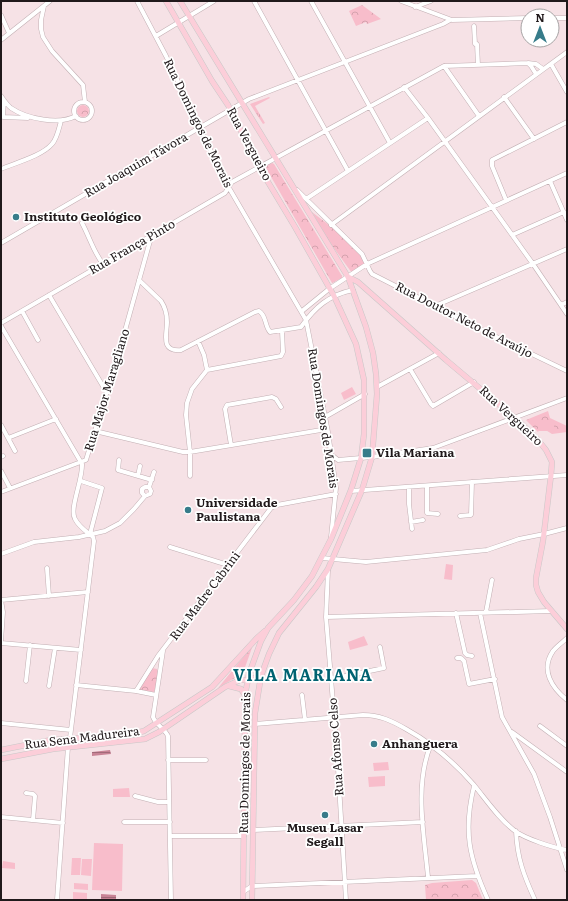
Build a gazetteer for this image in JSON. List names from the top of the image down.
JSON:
{
  "streets": {
    "main road": ["Rua Domingos de Morais", "Rua Vergueiro", "Rua Sena Madureira"],
    "street": [
      "Rua Joaquim Távora",
      "Rua França Pinto",
      "Rua Doutor Neto de Araújo",
      "Rua Major Maragliano",
      "Rua Madre Cabrini",
      "Rua Afonso Celso"
    ]
  },
  "crossings": [
    ["Rua Domingos de Morais", "Rua Vergueiro"],
    ["Rua Domingos de Morais", "Rua Joaquim Távora"],
    ["Rua Domingos de Morais", "Rua França Pinto"],
    ["Rua Domingos de Morais", "Rua Madre Cabrini"],
    ["Rua Domingos de Morais", "Rua Sena Madureira"],
    ["Rua Domingos de Morais", "Rua Afonso Celso"],
    ["Rua Vergueiro", "Rua Joaquim Távora"],
    ["Rua Vergueiro", "Rua França Pinto"],
    ["Rua Vergueiro", "Rua Doutor Neto de Araújo"],
    ["Rua França Pinto", "Rua Major Maragliano"]
  ],
  "districts": ["VILA MARIANA"],
  "places": {
    "other": [
      "Instituto Geológico",
      "Universidade Paulistana",
      "Anhanguera",
      "Museu Lasar Segall"
    ],
    "transit": ["Vila Mariana"]
  },
  "north": "top"
}
